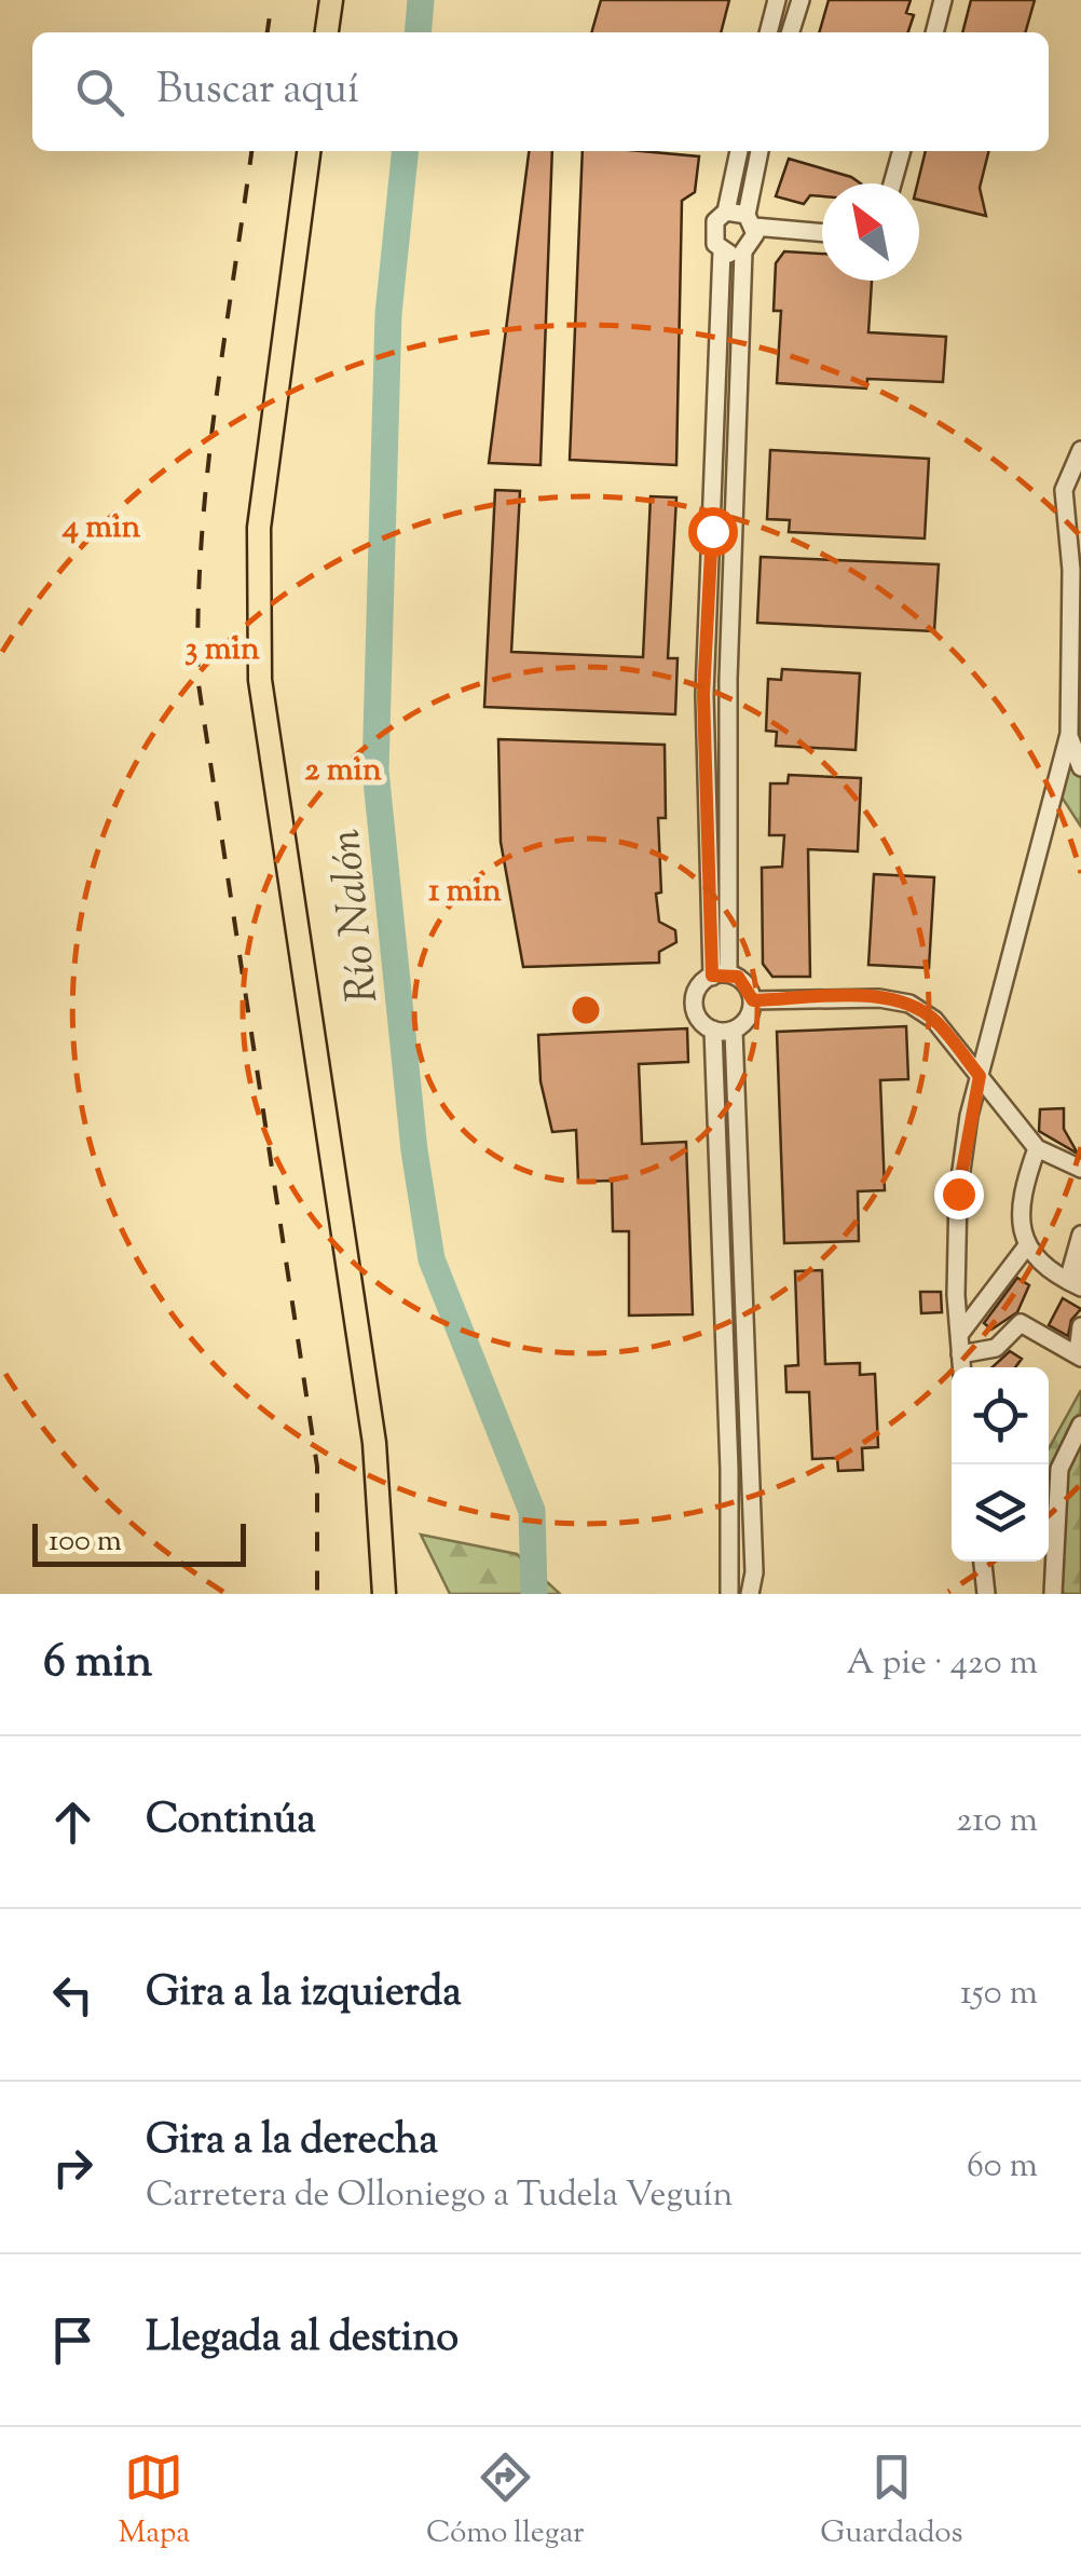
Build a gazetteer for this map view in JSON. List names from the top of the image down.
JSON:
{
  "water": ["Río Nalón"],
  "scale_bar": "100 m",
  "north": "top left",
  "page": {
    "search": "Buscar aquí",
    "scale": "100 m",
    "heading": ["6 min", "A pie · 420 m"],
    "list": [
      ["Continúa", "210 m"],
      ["Gira a la izquierda", "150 m"],
      ["Gira a la derecha", "Carretera de Olloniego a Tudela Veguín", "60 m"],
      "Llegada al destino"
    ],
    "nav": ["Mapa", "Cómo llegar", "Guardados"]
  },
  "rings": [
    "4 min",
    "3 min",
    "2 min",
    "1 min"
  ]
}
